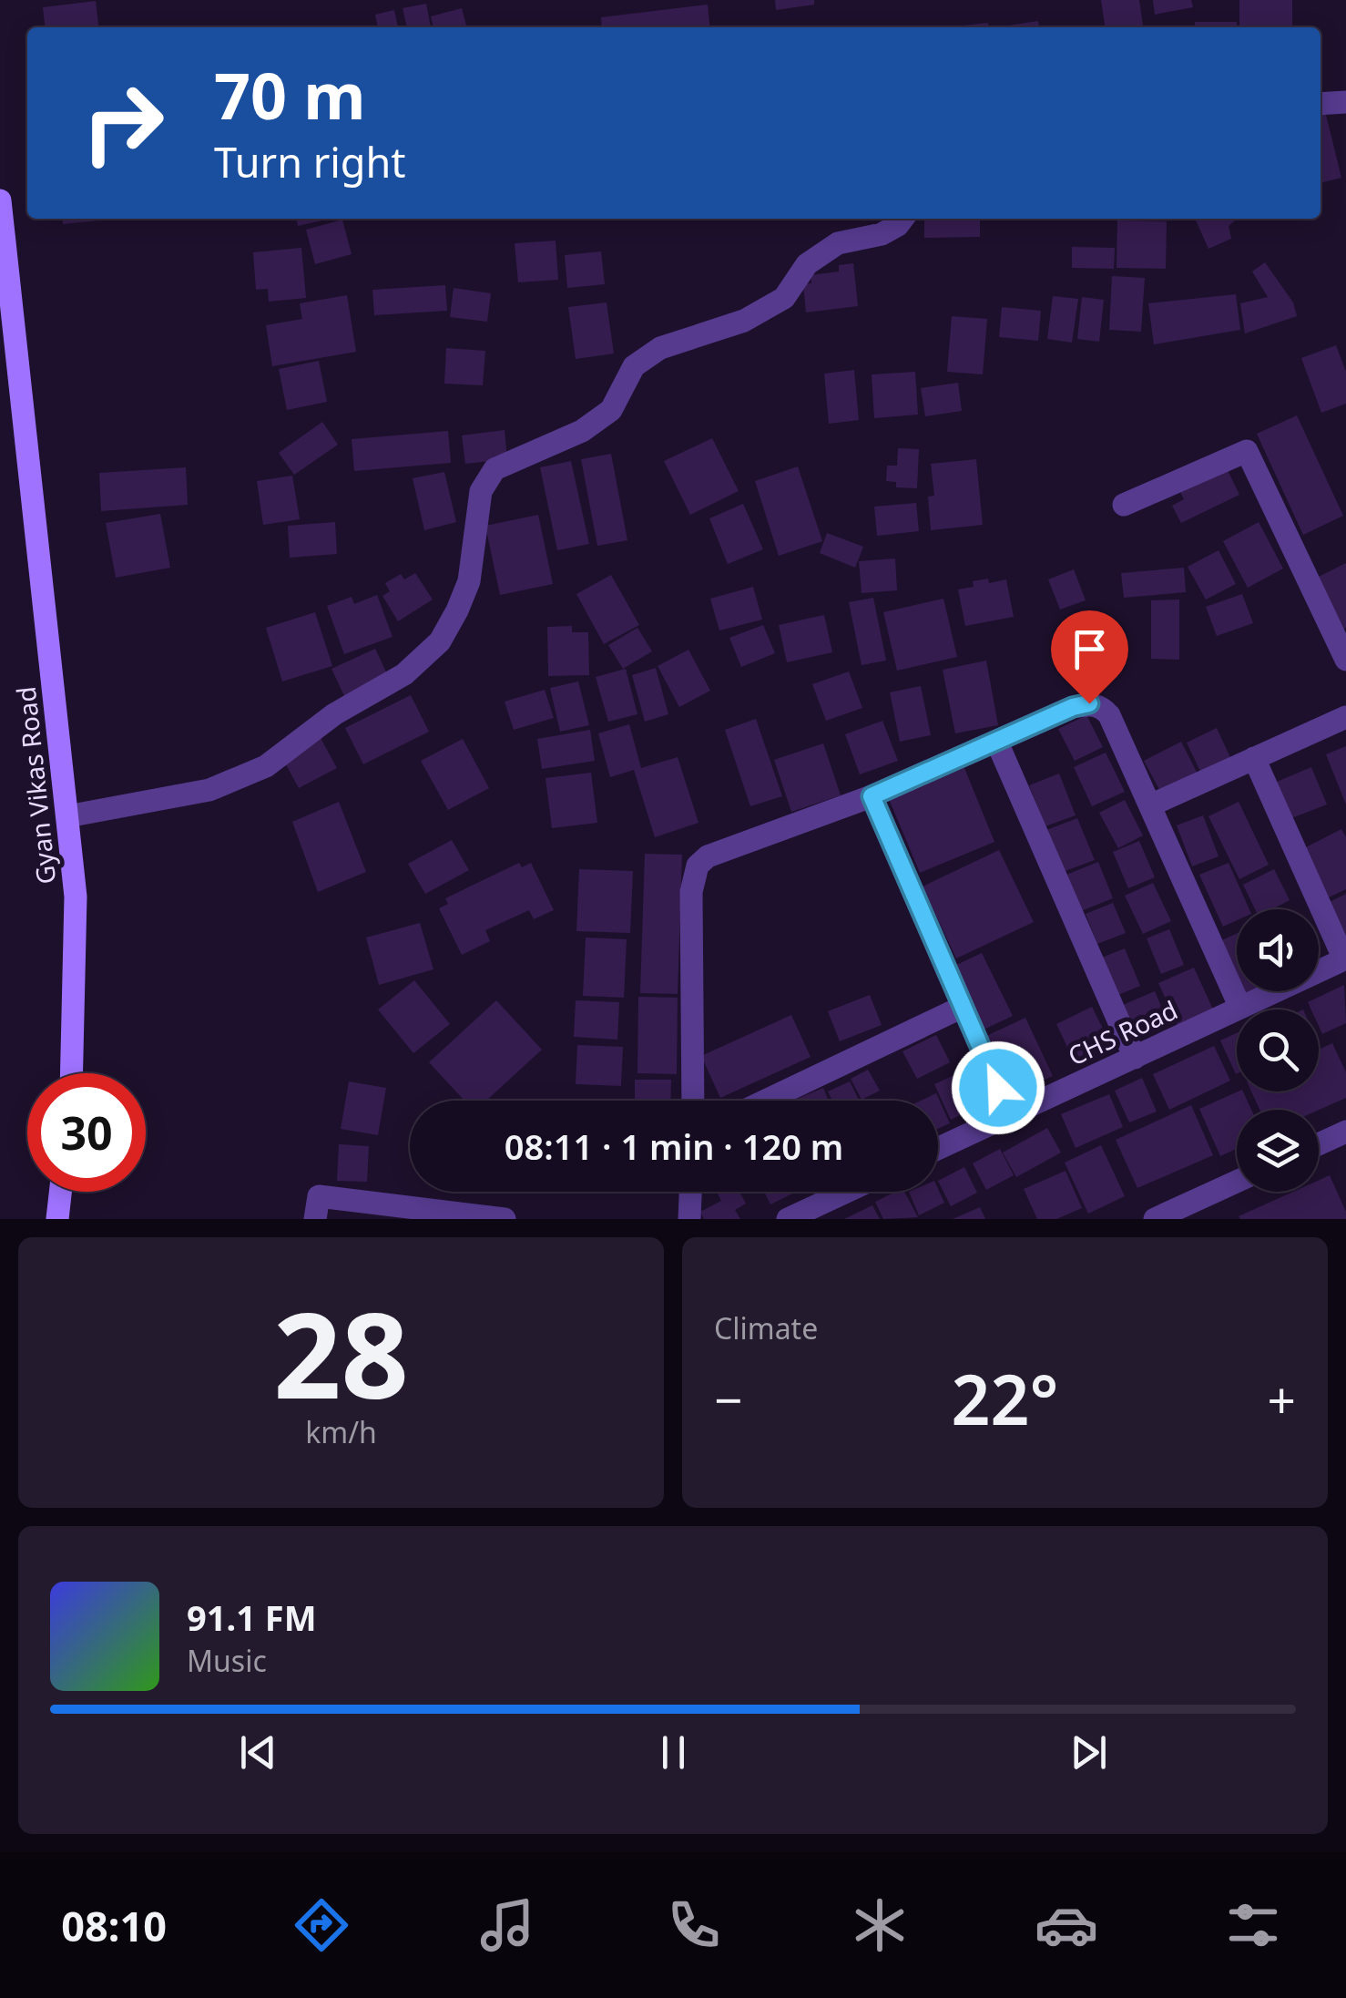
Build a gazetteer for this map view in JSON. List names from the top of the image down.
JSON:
{
  "streets": {
    "street": ["Gyan Vikas Road", "CHS Road"]
  },
  "page": {
    "turn": ["70 m", "Turn right"],
    "limit": "30",
    "trip": "08:11 · 1 min · 120 m",
    "tile": [
      ["28", "km/h"],
      "Climate"
    ],
    "heat": ["−", "22°", "+"],
    "song": ["91.1 FM", "Music"],
    "tabs": "08:10"
  }
}
